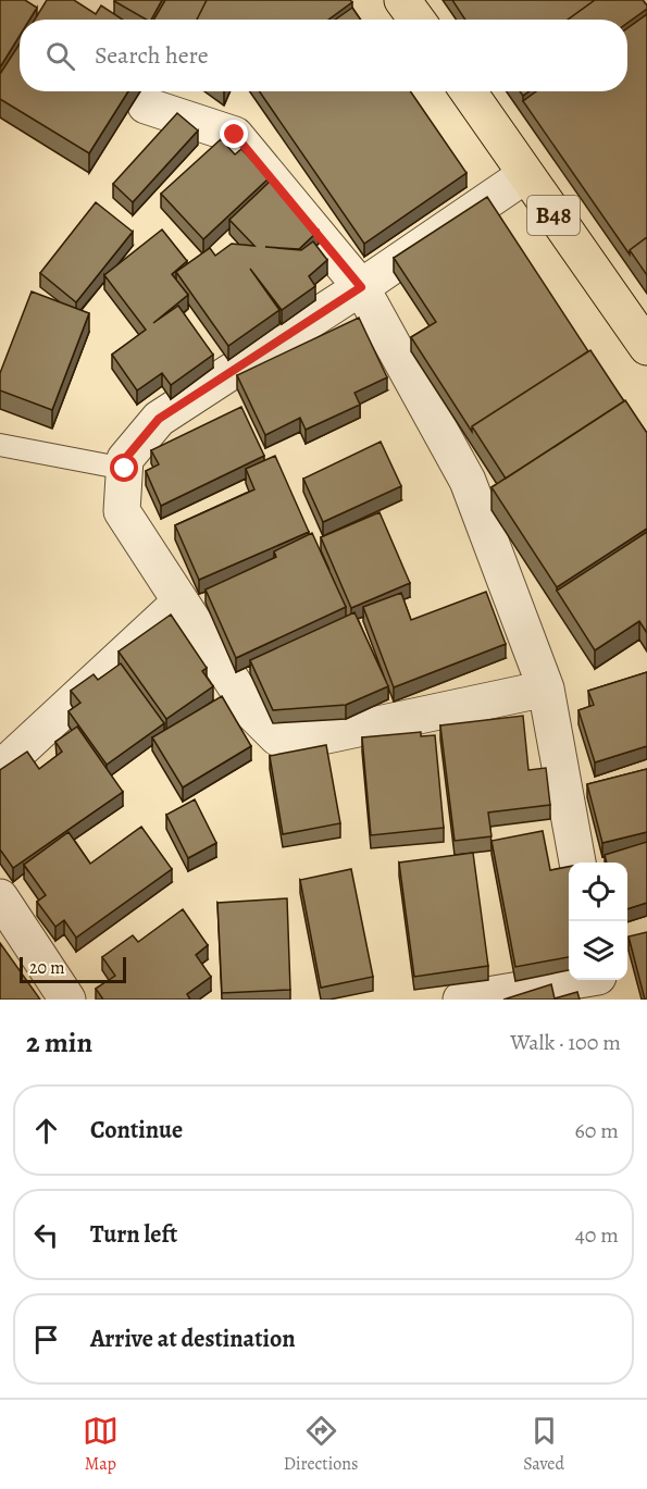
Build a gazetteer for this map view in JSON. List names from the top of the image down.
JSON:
{
  "streets": {
    "main road": ["B48"]
  },
  "scale_bar": "20 m",
  "page": {
    "search": "Search here",
    "scale": "20 m",
    "heading": ["2 min", "Walk · 100 m"],
    "list": [
      ["Continue", "60 m"],
      ["Turn left", "40 m"],
      "Arrive at destination"
    ],
    "nav": ["Map", "Directions", "Saved"]
  }
}
